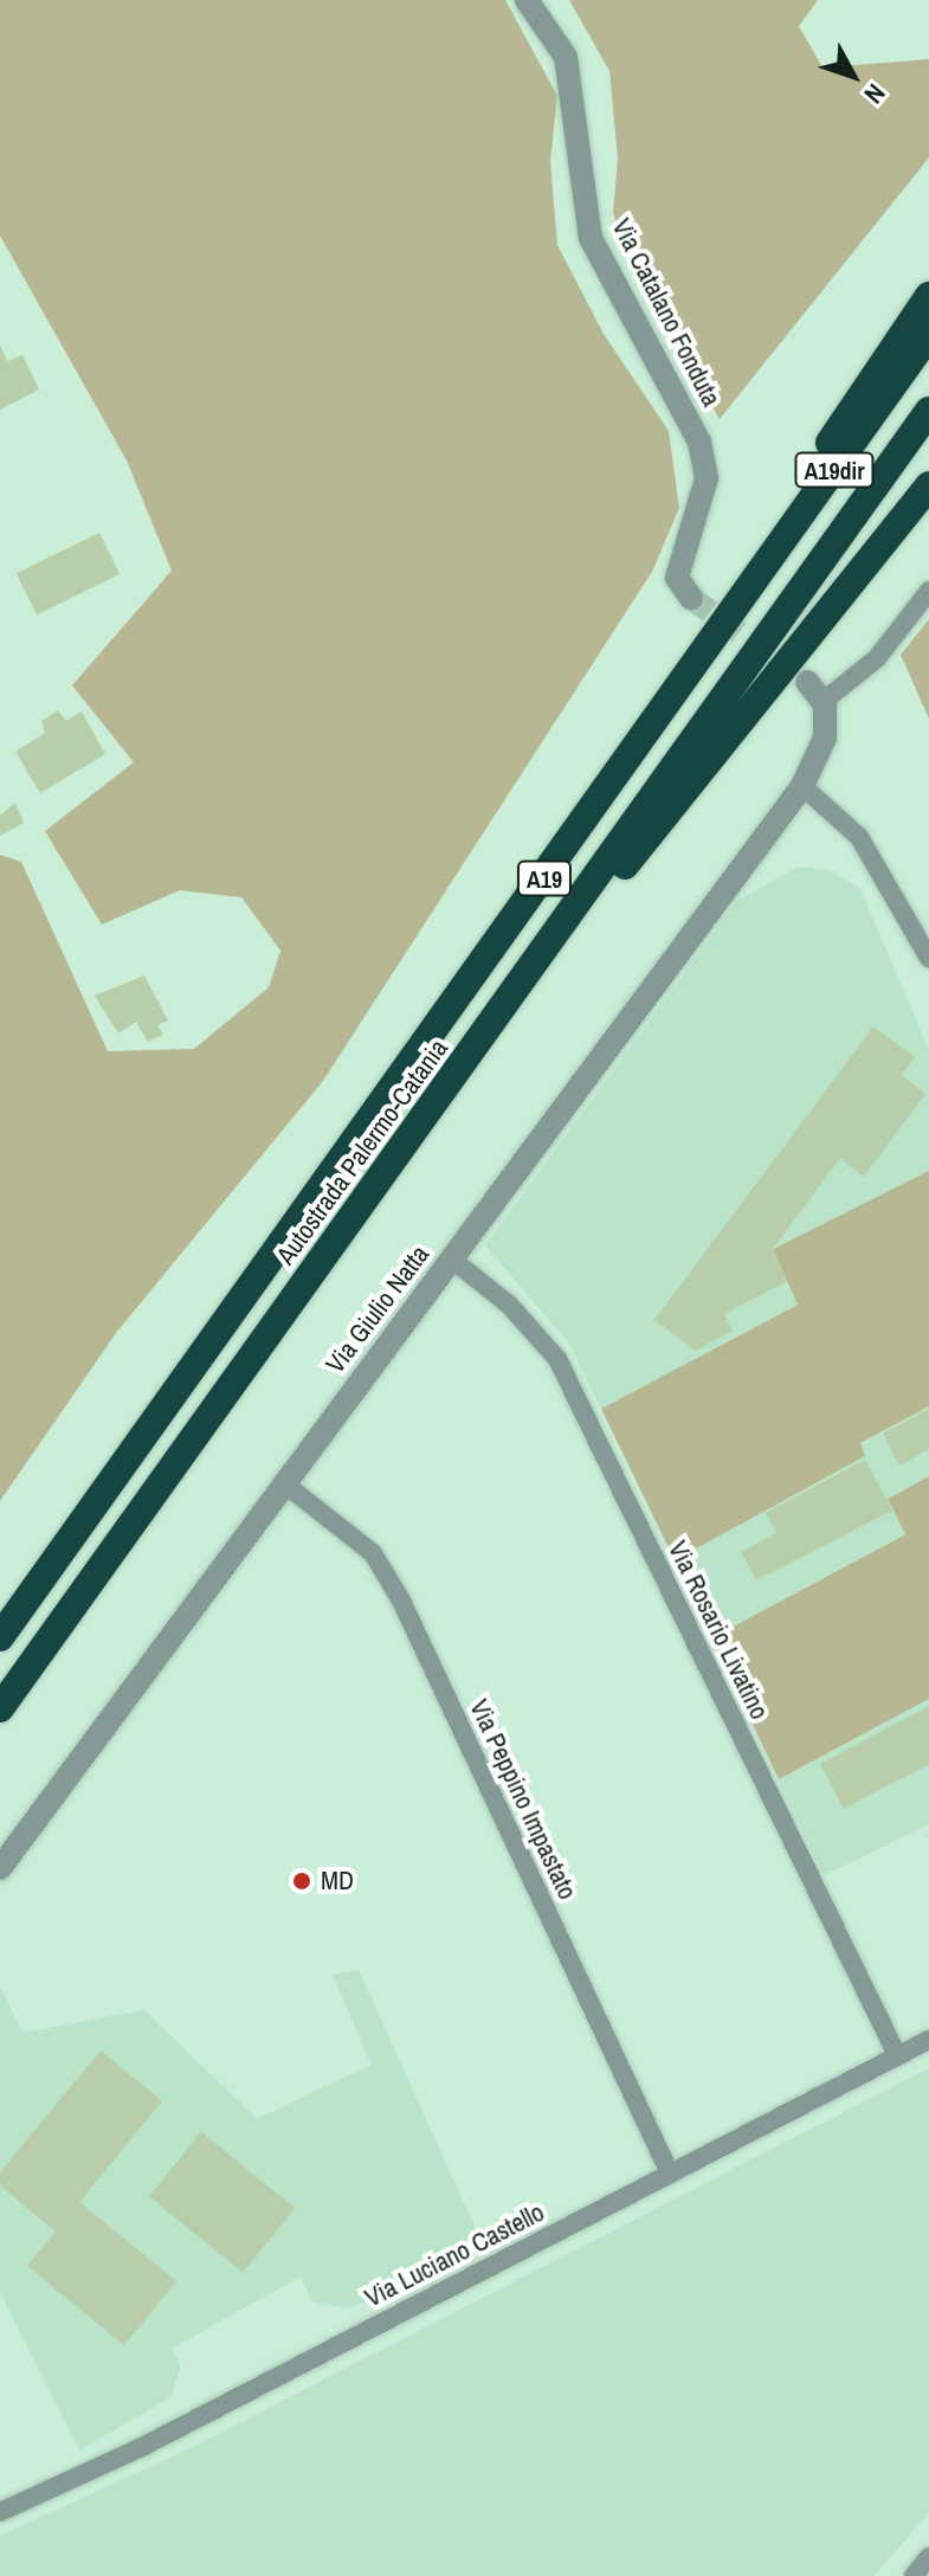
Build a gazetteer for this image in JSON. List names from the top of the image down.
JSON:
{
  "streets": {
    "highway": ["A19dir", "A19", "Autostrada Palermo-Catania"],
    "street": [
      "Via Catalano Fonduta",
      "Via Giulio Natta",
      "Via Rosario Livatino",
      "Via Peppino Impastato",
      "Via Luciano Castello"
    ]
  },
  "crossings": [
    ["A19dir", "Autostrada Palermo-Catania"],
    ["Via Giulio Natta", "Via Rosario Livatino"],
    ["Via Giulio Natta", "Via Peppino Impastato"],
    ["Via Rosario Livatino", "Via Luciano Castello"],
    ["Via Peppino Impastato", "Via Luciano Castello"]
  ],
  "places": ["MD"],
  "north": "bottom right"
}
